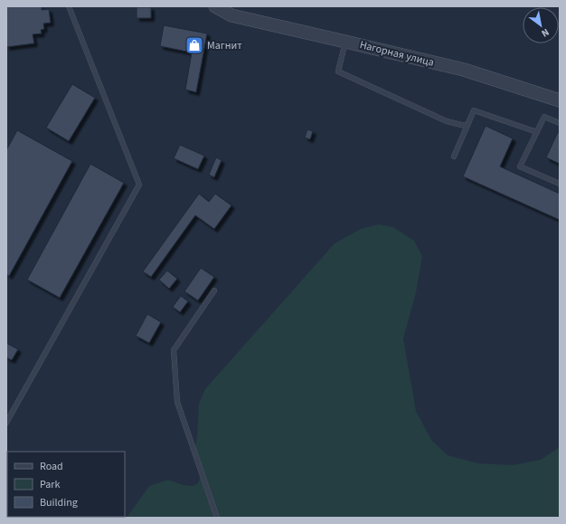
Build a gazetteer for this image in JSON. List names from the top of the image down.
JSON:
{
  "streets": {
    "street": ["Нагорная улица"]
  },
  "places": {
    "shop": ["Магнит"]
  },
  "legend": ["Road", "Park", "Building"],
  "north": "bottom right"
}
